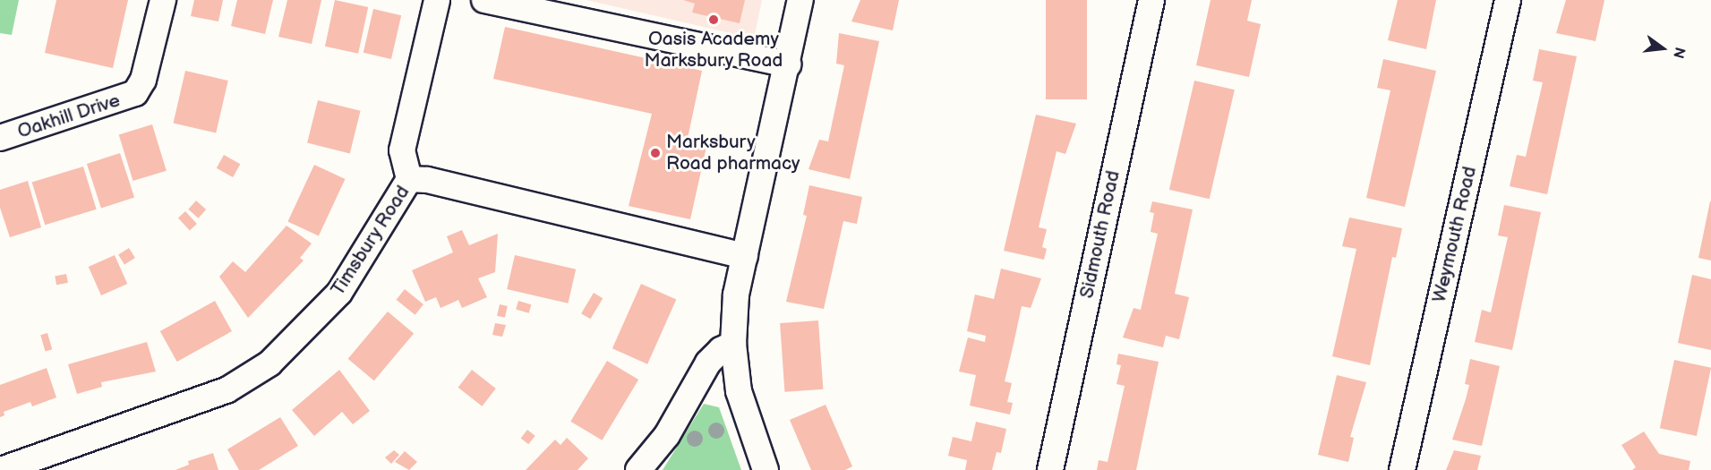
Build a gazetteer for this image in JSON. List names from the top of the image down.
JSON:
{
  "streets": {
    "street": [
      "Oakhill Drive",
      "Sidmouth Road",
      "Weymouth Road",
      "Timsbury Road"
    ]
  },
  "places": ["Oasis Academy Marksbury Road", "Marksbury Road pharmacy"],
  "north": "right"
}
